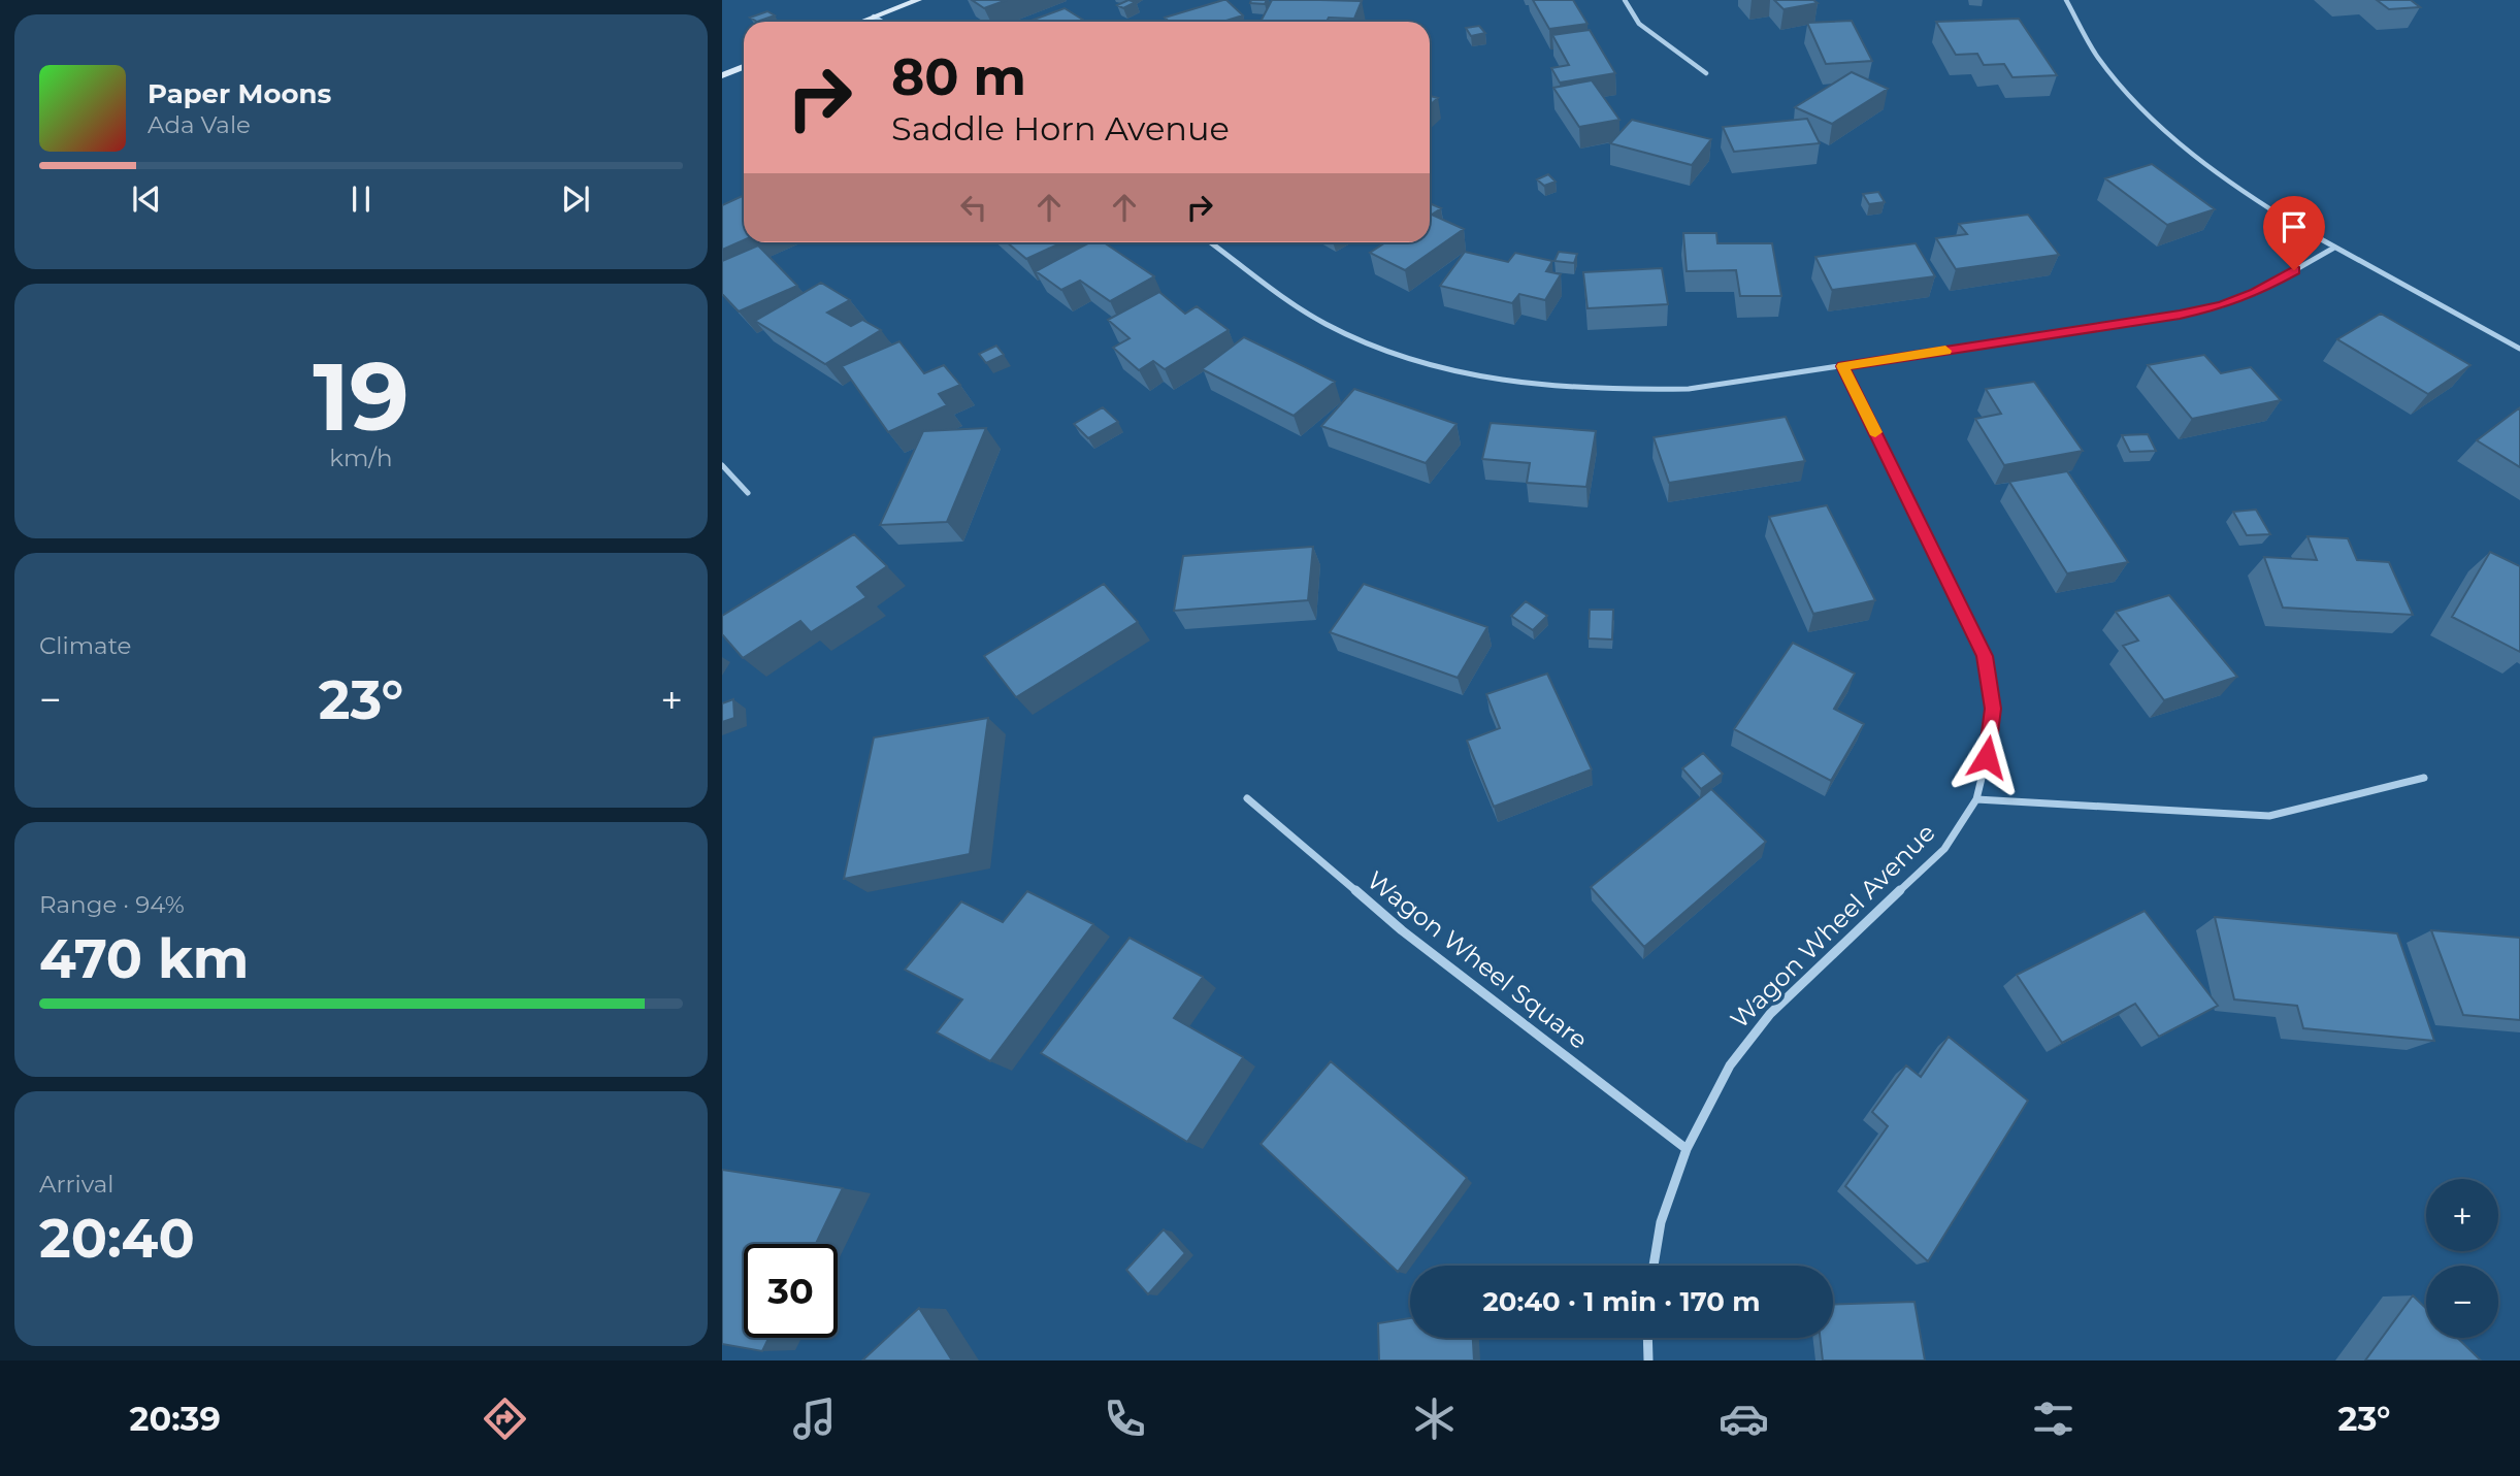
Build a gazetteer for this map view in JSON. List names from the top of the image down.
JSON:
{
  "streets": {
    "street": ["Wagon Wheel Avenue", "Wagon Wheel Square"]
  },
  "crossings": [
    ["Wagon Wheel Avenue", "Wagon Wheel Square"]
  ],
  "page": {
    "turn": ["80 m", "Saddle Horn Avenue"],
    "song": ["Paper Moons", "Ada Vale"],
    "tile": [
      ["19", "km/h"],
      "Climate",
      ["Range · 94%", "470 km"],
      ["Arrival", "20:40"]
    ],
    "heat": ["−", "23°", "+"],
    "map_buttons": ["+", "−"],
    "limit": "30",
    "trip": "20:40 · 1 min · 170 m",
    "tabs": ["20:39", "23°"]
  }
}
